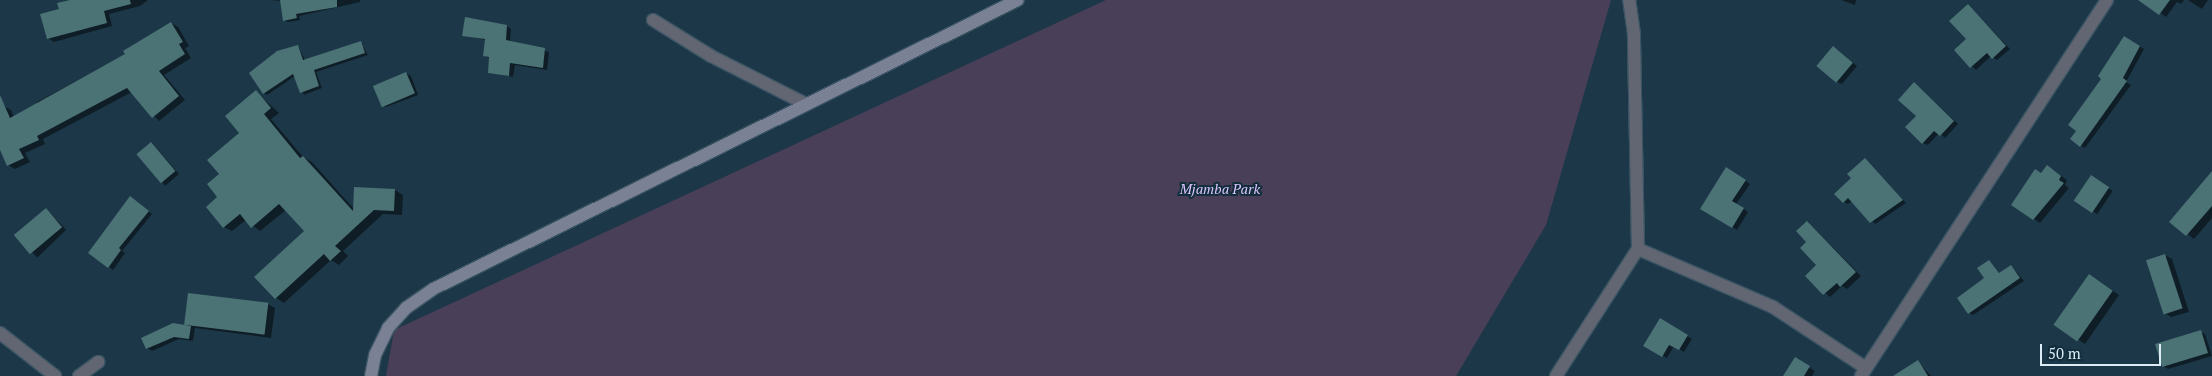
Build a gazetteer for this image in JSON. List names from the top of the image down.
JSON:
{
  "parks": ["Mjamba Park"],
  "scale_bar": "50 m"
}
